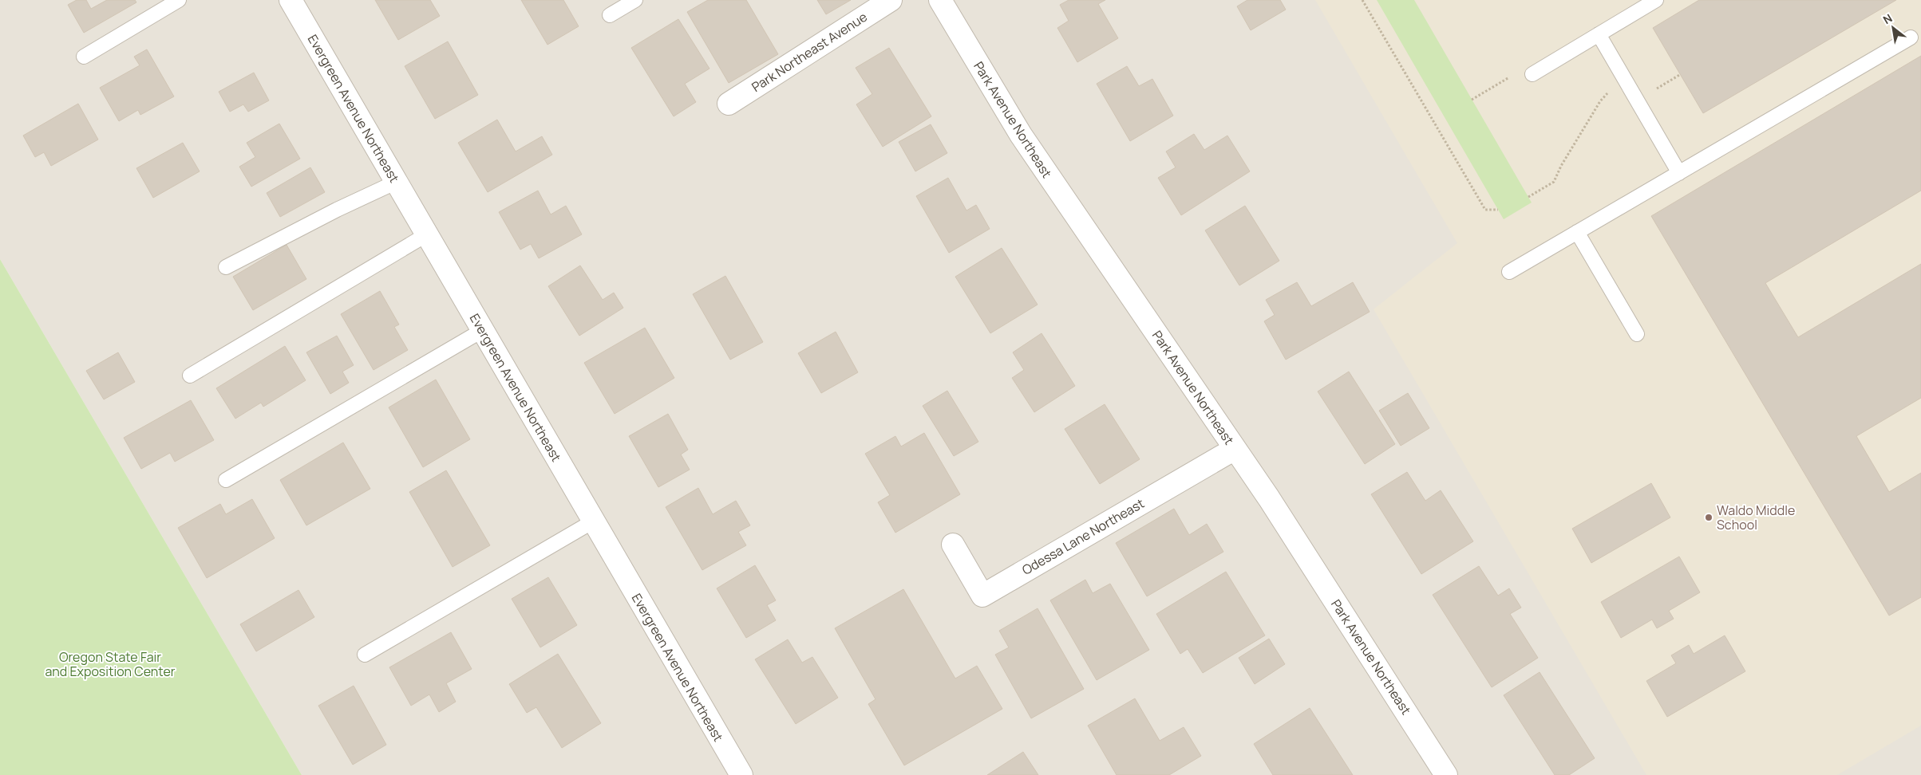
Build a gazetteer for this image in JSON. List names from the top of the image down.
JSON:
{
  "streets": {
    "street": [
      "Park Northeast Avenue",
      "Evergreen Avenue Northeast",
      "Park Avenue Northeast",
      "Odessa Lane Northeast"
    ]
  },
  "crossings": [
    ["Park Avenue Northeast", "Odessa Lane Northeast"]
  ],
  "parks": ["Oregon State Fair and Exposition Center"],
  "places": ["Waldo Middle School"],
  "north": "top left"
}
